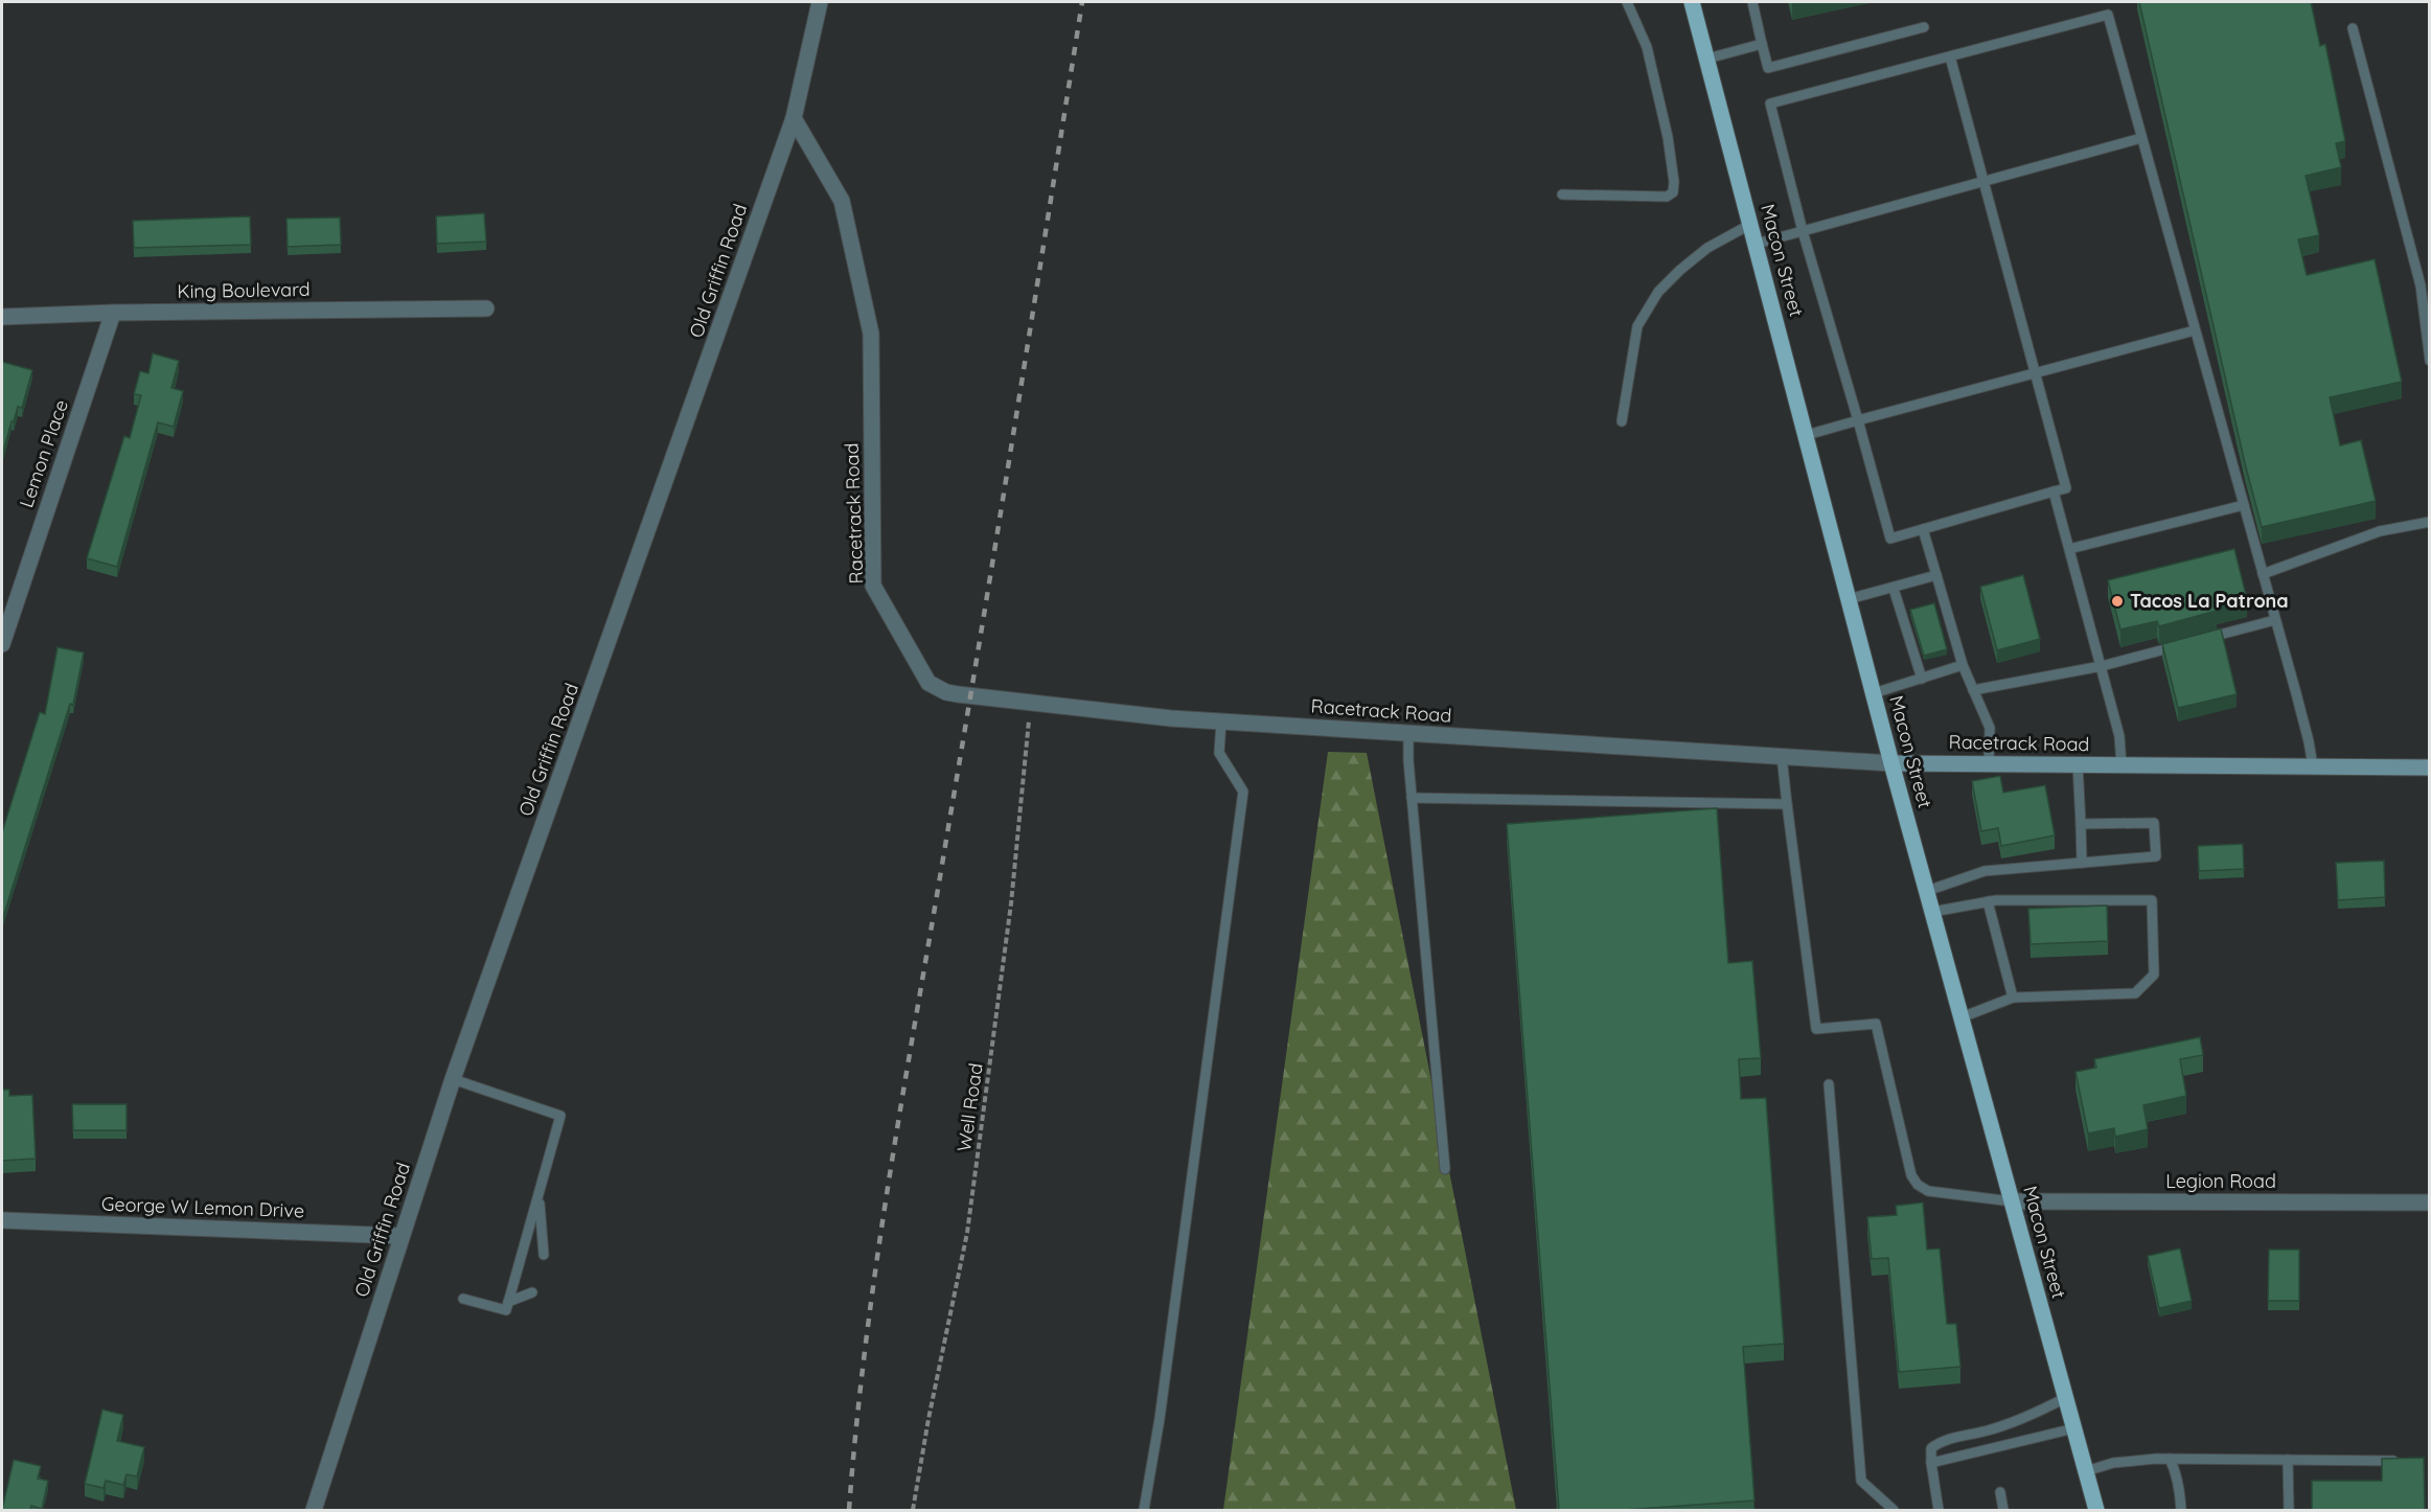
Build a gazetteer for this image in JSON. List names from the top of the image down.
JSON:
{
  "streets": {
    "main road": ["Macon Street"],
    "street": [
      "Old Griffin Road",
      "King Boulevard",
      "Lemon Place",
      "Racetrack Road",
      "Legion Road",
      "George W Lemon Drive"
    ],
    "path": ["Well Road"]
  },
  "crossings": [
    ["Macon Street", "Racetrack Road"],
    ["Macon Street", "Legion Road"],
    ["Old Griffin Road", "Racetrack Road"],
    ["Old Griffin Road", "George W Lemon Drive"],
    ["King Boulevard", "Lemon Place"],
    ["Racetrack Road", "Well Road"]
  ],
  "places": ["Tacos La Patrona"]
}
